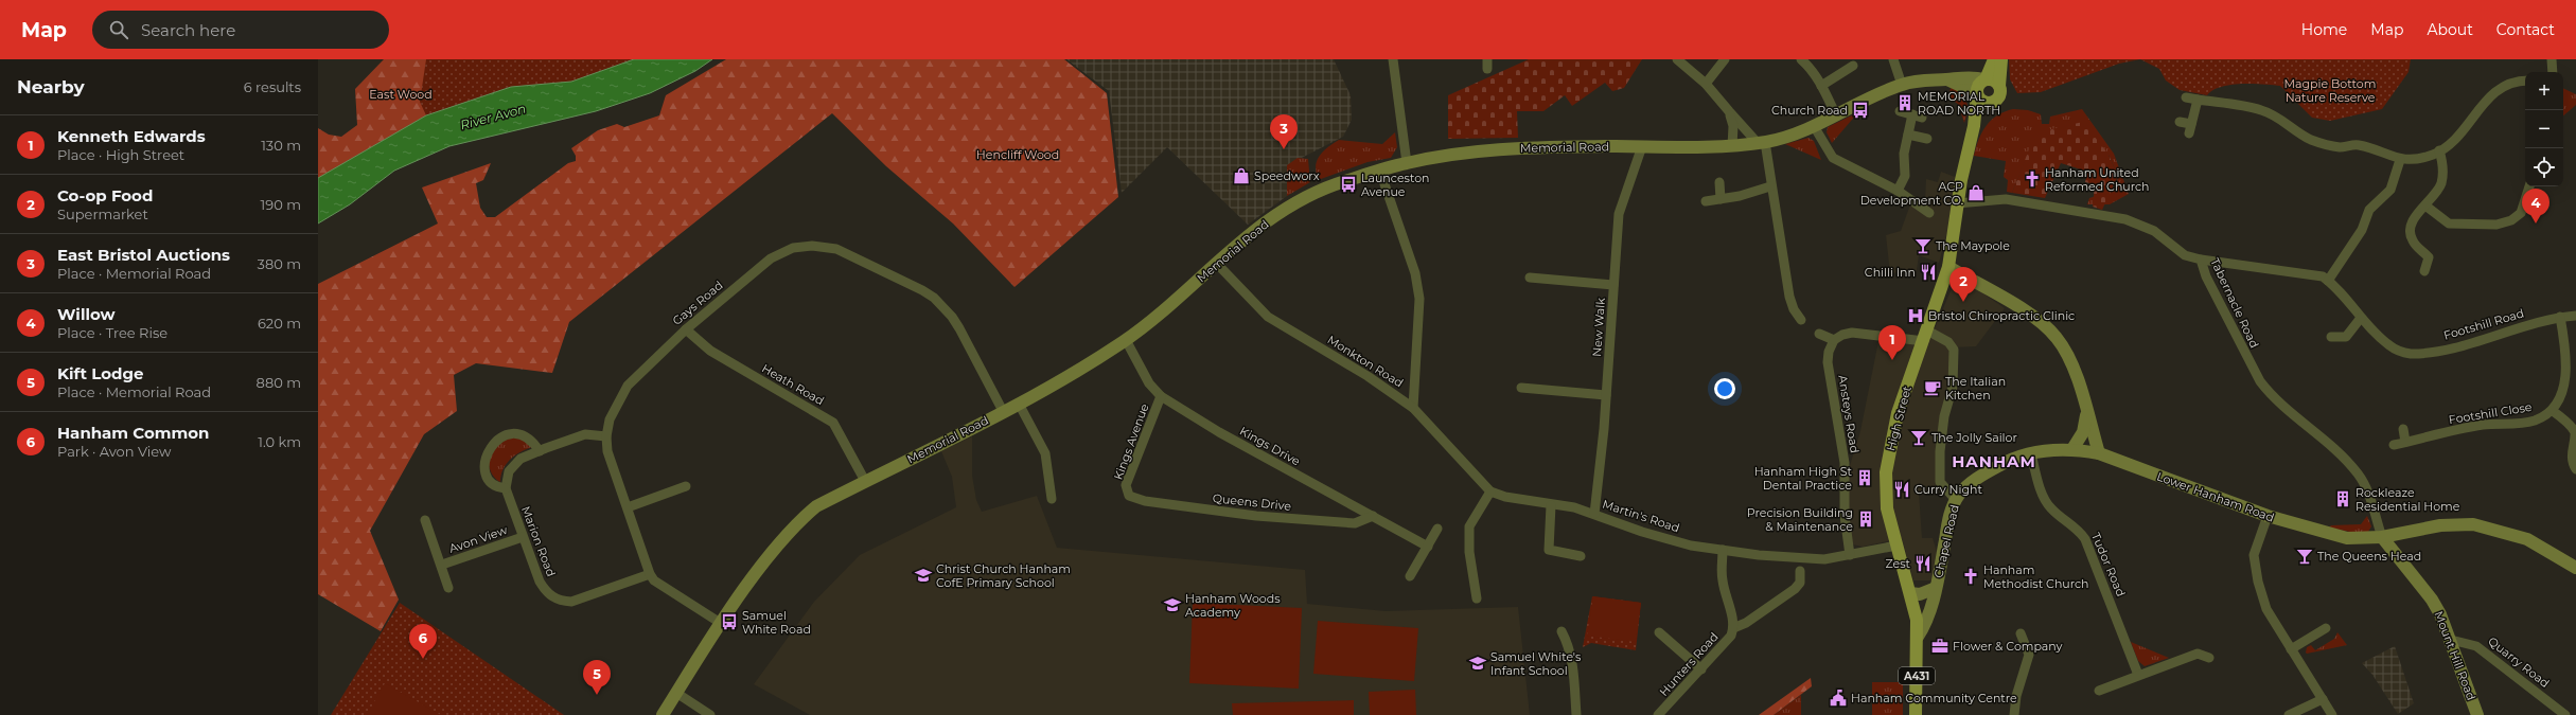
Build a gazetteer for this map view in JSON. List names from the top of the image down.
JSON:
{
  "streets": {
    "main road": ["High Street", "A431"],
    "street": [
      "Memorial Road",
      "Gays Road",
      "Tabernacle Road",
      "Footshill Road",
      "New Walk",
      "Monkton Road",
      "Heath Road",
      "Footshill Close",
      "Ansteys Road",
      "Kings Avenue",
      "Kings Drive",
      "Lower Hanham Road",
      "Queens Drive",
      "Martin's Road",
      "Avon View",
      "Marion Road",
      "Chapel Road",
      "Tudor Road",
      "Mount Hill Road",
      "Quarry Road",
      "Hunters Road"
    ]
  },
  "crossings": [
    ["Memorial Road", "Gays Road"],
    ["Memorial Road", "New Walk"],
    ["Memorial Road", "Monkton Road"],
    ["Memorial Road", "Heath Road"],
    ["Memorial Road", "High Street"],
    ["Memorial Road", "Kings Drive"],
    ["Memorial Road", "A431"],
    ["Gays Road", "Heath Road"],
    ["Gays Road", "Marion Road"],
    ["Tabernacle Road", "Footshill Road"],
    ["Tabernacle Road", "High Street"],
    ["Tabernacle Road", "Lower Hanham Road"],
    ["Tabernacle Road", "Mount Hill Road"],
    ["New Walk", "Martin's Road"],
    ["Monkton Road", "Martin's Road"],
    ["Ansteys Road", "Martin's Road"],
    ["High Street", "Martin's Road"],
    ["High Street", "Chapel Road"],
    ["High Street", "A431"],
    ["Kings Avenue", "Kings Drive"],
    ["Kings Avenue", "Queens Drive"],
    ["Kings Drive", "Queens Drive"],
    ["Lower Hanham Road", "Chapel Road"],
    ["Lower Hanham Road", "Mount Hill Road"],
    ["Martin's Road", "Hunters Road"],
    ["Avon View", "Marion Road"],
    ["Chapel Road", "Tudor Road"],
    ["Mount Hill Road", "Quarry Road"]
  ],
  "districts": ["HANHAM"],
  "water": ["River Avon"],
  "parks": ["Magpie Bottom Nature Reserve", "East Wood", "Hencliff Wood"],
  "places": {
    "building": [
      "MEMORIAL ROAD NORTH",
      "Hanham High St Dental Practice",
      "Rockleaze Residential Home",
      "Precision Building & Maintenance"
    ],
    "bus stop": ["Church Road", "Launceston Avenue", "Samuel White Road"],
    "shop": ["Speedworx", "ACP Development CO."],
    "church": ["Hanham United Reformed Church", "Hanham Methodist Church"],
    "bar": ["The Maypole", "The Jolly Sailor", "The Queens Head"],
    "restaurant": ["Chilli Inn", "Curry Night", "Zest"],
    "hospital": ["Bristol Chiropractic Clinic"],
    "cafe": ["The Italian Kitchen"],
    "school or university": ["Christ Church Hanham CofE Primary School", "Hanham Woods Academy", "Samuel White's Infant School"],
    "office": ["Flower & Company"],
    "public building": ["Hanham Community Centre"]
  },
  "page": {
    "header": "Map",
    "search": "Search here",
    "nav": [
      "Home",
      "Map",
      "About",
      "Contact"
    ],
    "heading": ["Nearby", "6 results"],
    "map_buttons": ["+", "−"],
    "list": [
      {
        "mark": "1",
        "name": "Kenneth Edwards",
        "note": "Place · High Street",
        "value": "130 m"
      },
      {
        "mark": "2",
        "name": "Co-op Food",
        "note": "Supermarket",
        "value": "190 m"
      },
      {
        "mark": "3",
        "name": "East Bristol Auctions",
        "note": "Place · Memorial Road",
        "value": "380 m"
      },
      {
        "mark": "4",
        "name": "Willow",
        "note": "Place · Tree Rise",
        "value": "620 m"
      },
      {
        "mark": "5",
        "name": "Kift Lodge",
        "note": "Place · Memorial Road",
        "value": "880 m"
      },
      {
        "mark": "6",
        "name": "Hanham Common",
        "note": "Park · Avon View",
        "value": "1.0 km"
      }
    ],
    "pins": [
      "3",
      "4",
      "2",
      "1",
      "6",
      "5"
    ]
  }
}
